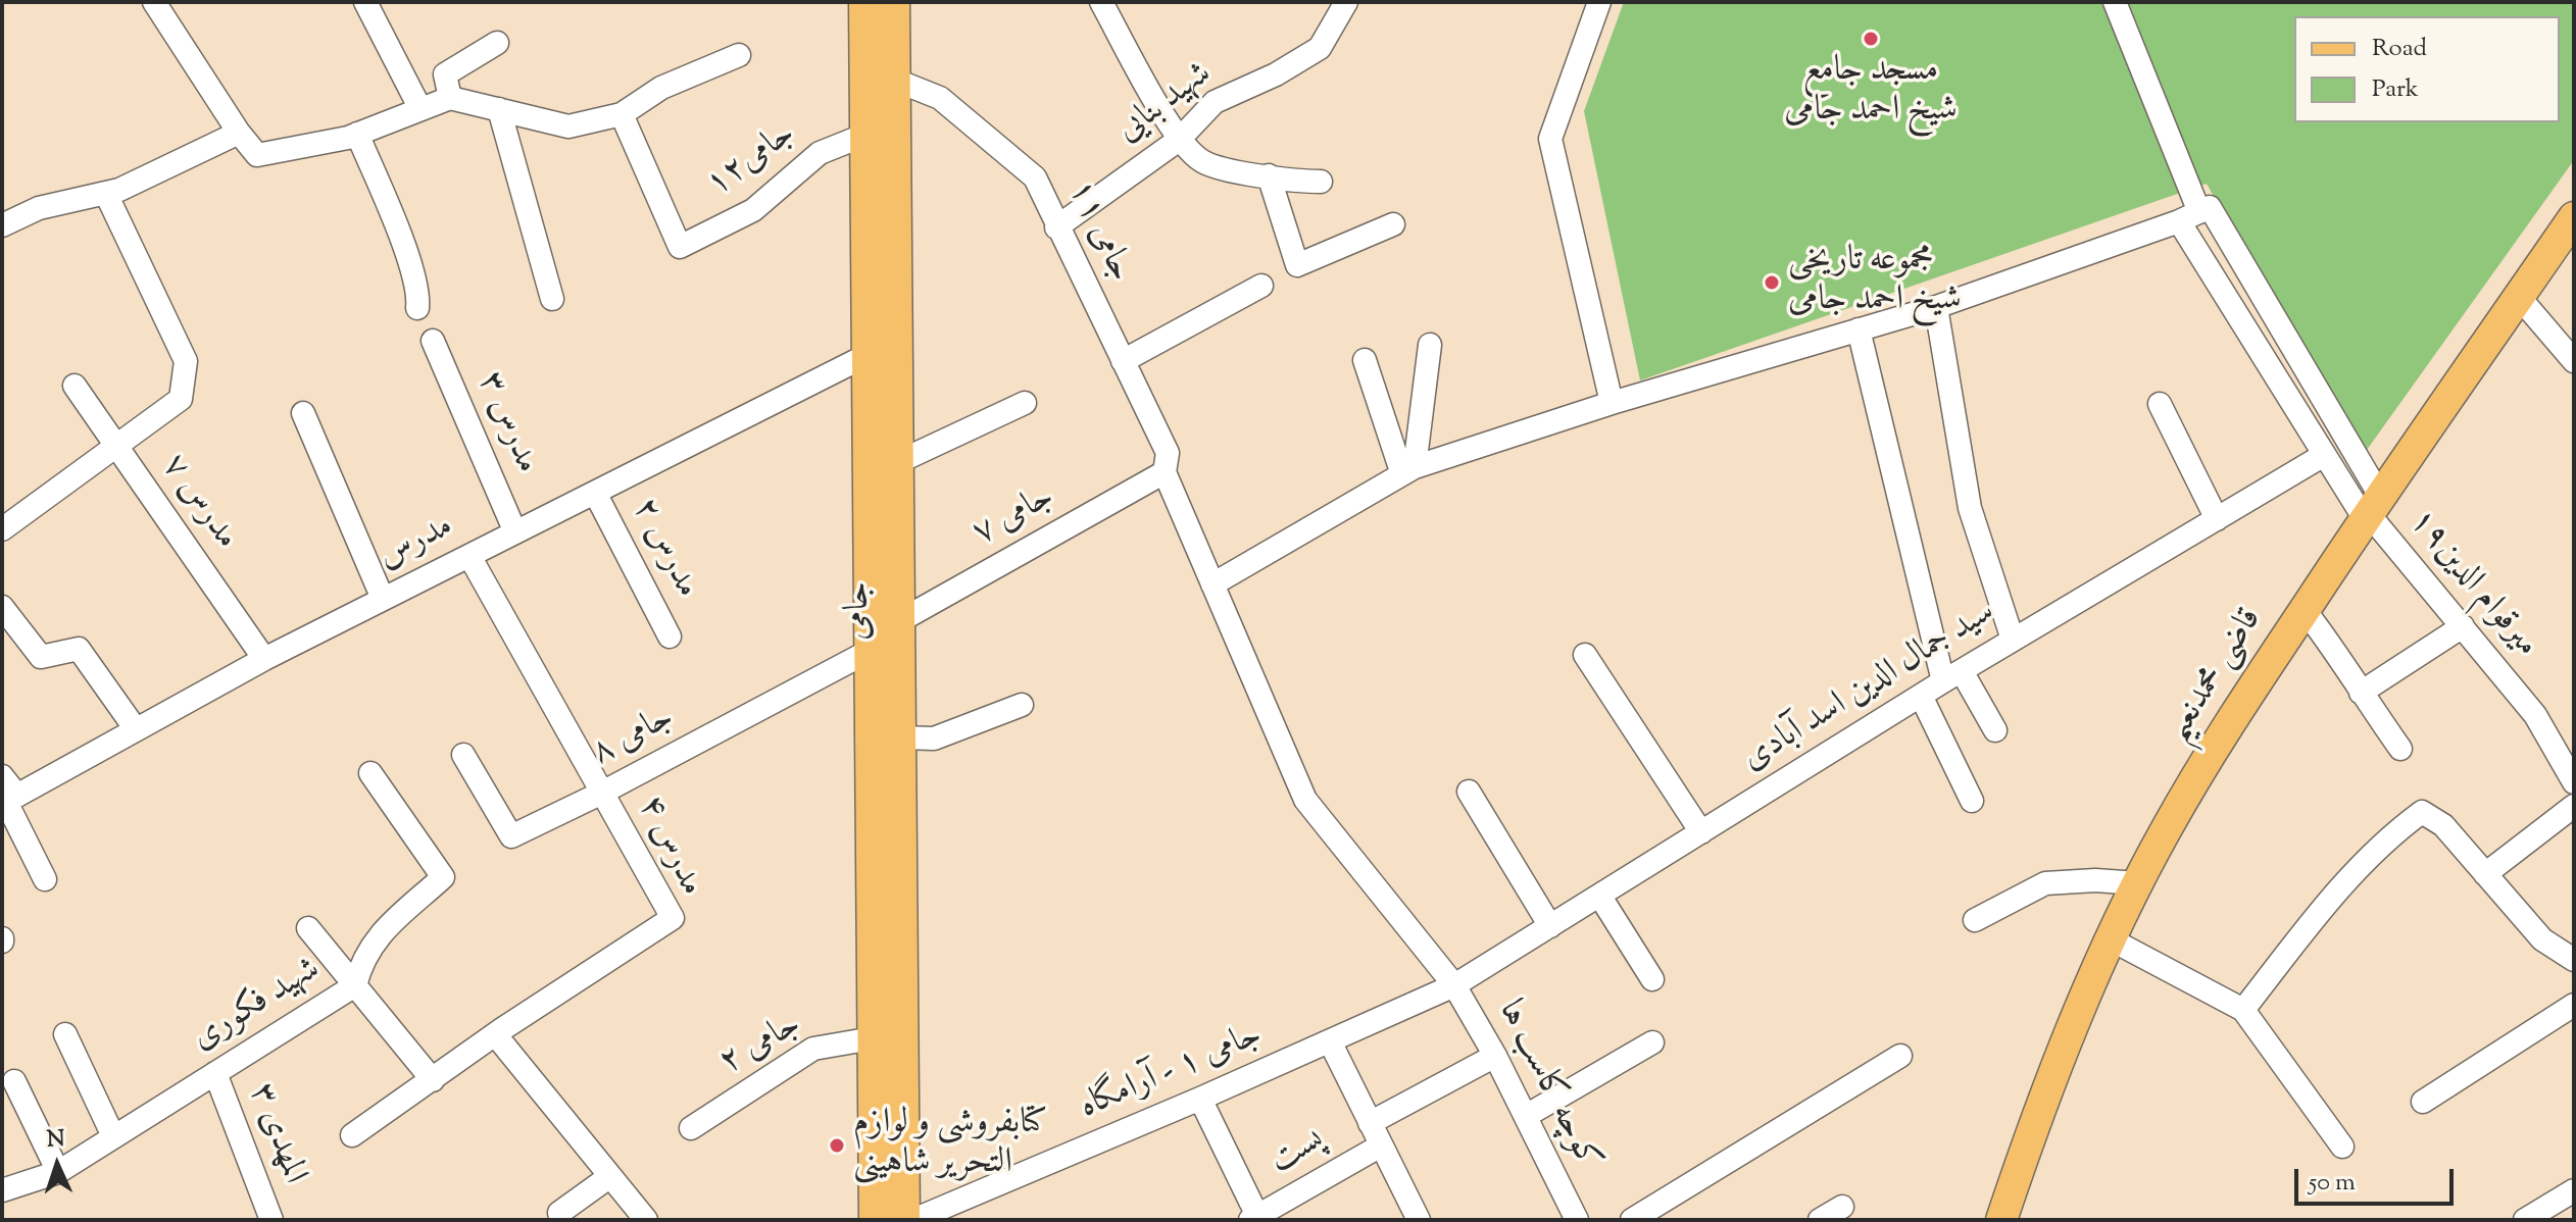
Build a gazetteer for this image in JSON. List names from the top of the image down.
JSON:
{
  "streets": {
    "main road": ["جامی", "قاضی محمدنعیم"],
    "street": [
      "شهید بنایی",
      "جامی۱۲",
      "جامی ۱۱",
      "مدرس ۳",
      "مدرس ۷",
      "جامی ۷",
      "مدرس",
      "مدرس ۲",
      "میرقوام الدین۱۹",
      "سید جمال الدین اسد آبادی",
      "جامی ۸",
      "مدرس ۴",
      "شهید فکوری",
      "جامی ۲",
      "جامی ۱ - آرامگاه",
      "کوچه کاسب ها",
      "المهدی ۳",
      "پست"
    ]
  },
  "crossings": [
    ["شهید بنایی", "جامی ۱۱"],
    ["جامی۱۲", "جامی"],
    ["جامی ۱۱", "جامی ۷"],
    ["جامی ۱۱", "جامی"],
    ["جامی ۱۱", "کوچه کاسب ها"],
    ["مدرس ۳", "مدرس"],
    ["مدرس ۷", "مدرس"],
    ["جامی ۷", "جامی"],
    ["مدرس", "مدرس ۲"],
    ["مدرس", "جامی"],
    ["مدرس", "مدرس ۴"],
    ["میرقوام الدین۱۹", "قاضی محمدنعیم"],
    ["جامی", "جامی ۸"],
    ["جامی", "جامی ۲"],
    ["سید جمال الدین اسد آبادی", "جامی ۱ - آرامگاه"],
    ["سید جمال الدین اسد آبادی", "کوچه کاسب ها"],
    ["جامی ۸", "مدرس ۴"],
    ["شهید فکوری", "المهدی ۳"],
    ["جامی ۱ - آرامگاه", "کوچه کاسب ها"],
    ["کوچه کاسب ها", "پست"]
  ],
  "places": ["مسجد جامع شیخ احمد جامی", "مجموعه تاریخی شیخ احمد جامی", "کتابفروشی و لوازم التحریر شاهینی"],
  "legend": ["Road", "Park"],
  "scale_bar": "50 m",
  "north": "top"
}
